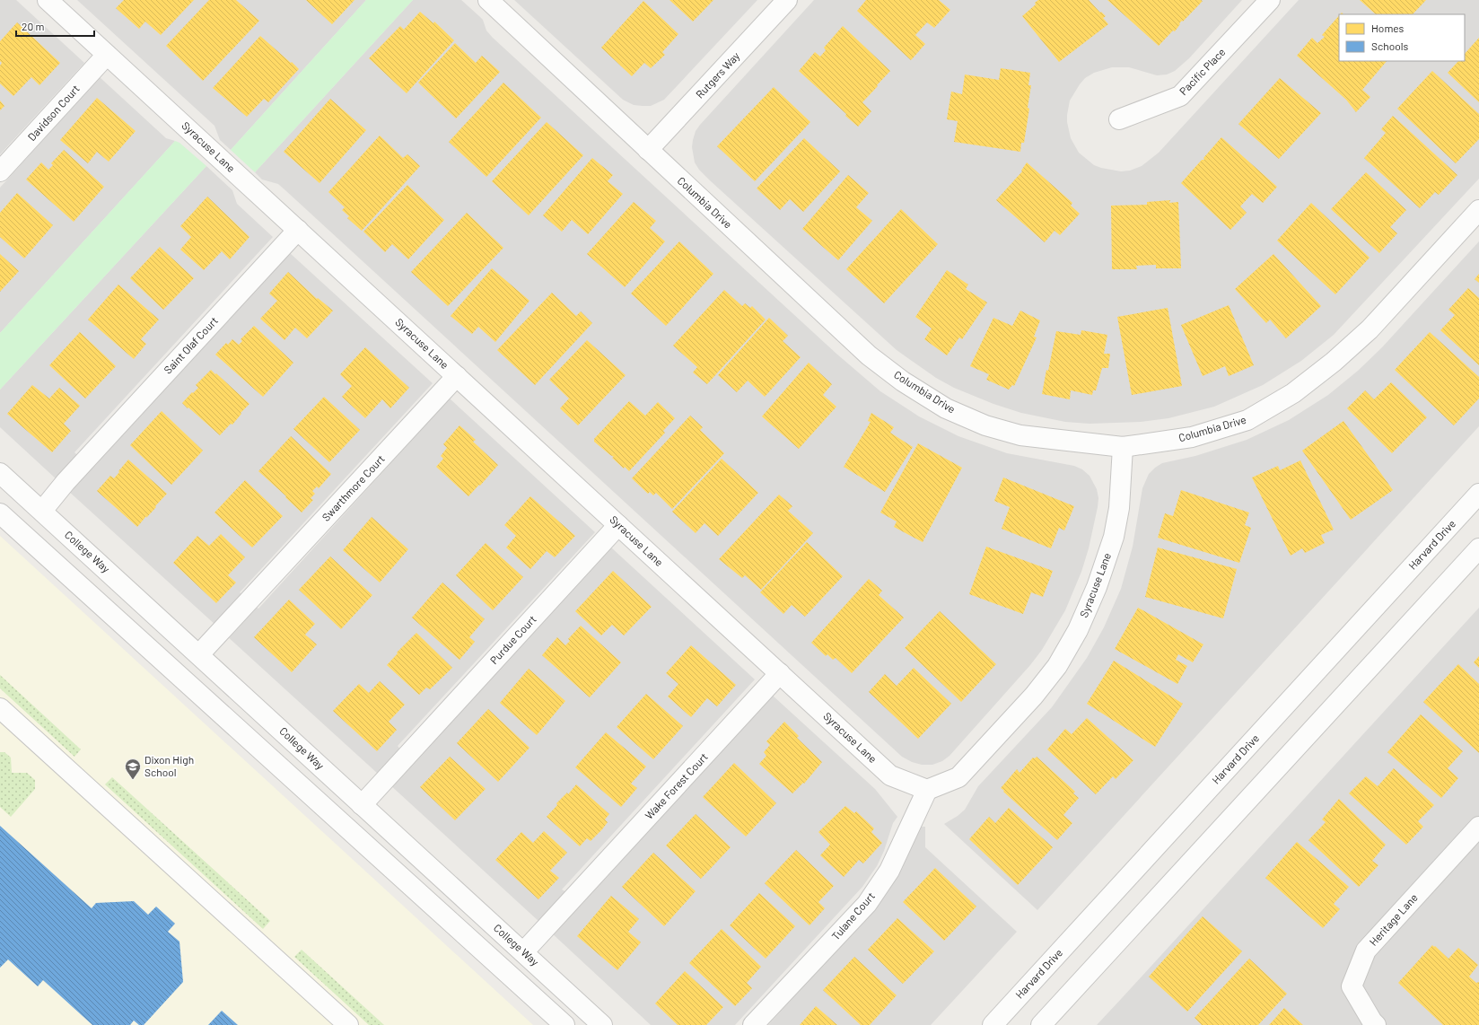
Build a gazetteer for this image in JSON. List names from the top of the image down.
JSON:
{
  "streets": {
    "street": [
      "Pacific Place",
      "Rutgers Way",
      "Davidson Court",
      "Syracuse Lane",
      "Columbia Drive",
      "Saint Olaf Court",
      "Swarthmore Court",
      "Harvard Drive",
      "College Way",
      "Purdue Court",
      "Wake Forest Court",
      "Tulane Court",
      "Heritage Lane"
    ]
  },
  "crossings": [
    ["Rutgers Way", "Columbia Drive"],
    ["Davidson Court", "Syracuse Lane"],
    ["Syracuse Lane", "Columbia Drive"],
    ["Syracuse Lane", "Saint Olaf Court"],
    ["Syracuse Lane", "Swarthmore Court"],
    ["Syracuse Lane", "Purdue Court"],
    ["Syracuse Lane", "Wake Forest Court"],
    ["Syracuse Lane", "Tulane Court"],
    ["Saint Olaf Court", "College Way"],
    ["Swarthmore Court", "College Way"],
    ["College Way", "Purdue Court"],
    ["College Way", "Wake Forest Court"]
  ],
  "places": {
    "school or university": ["Dixon High School"]
  },
  "legend": ["Homes", "Schools"],
  "scale_bar": "20 m"
}
